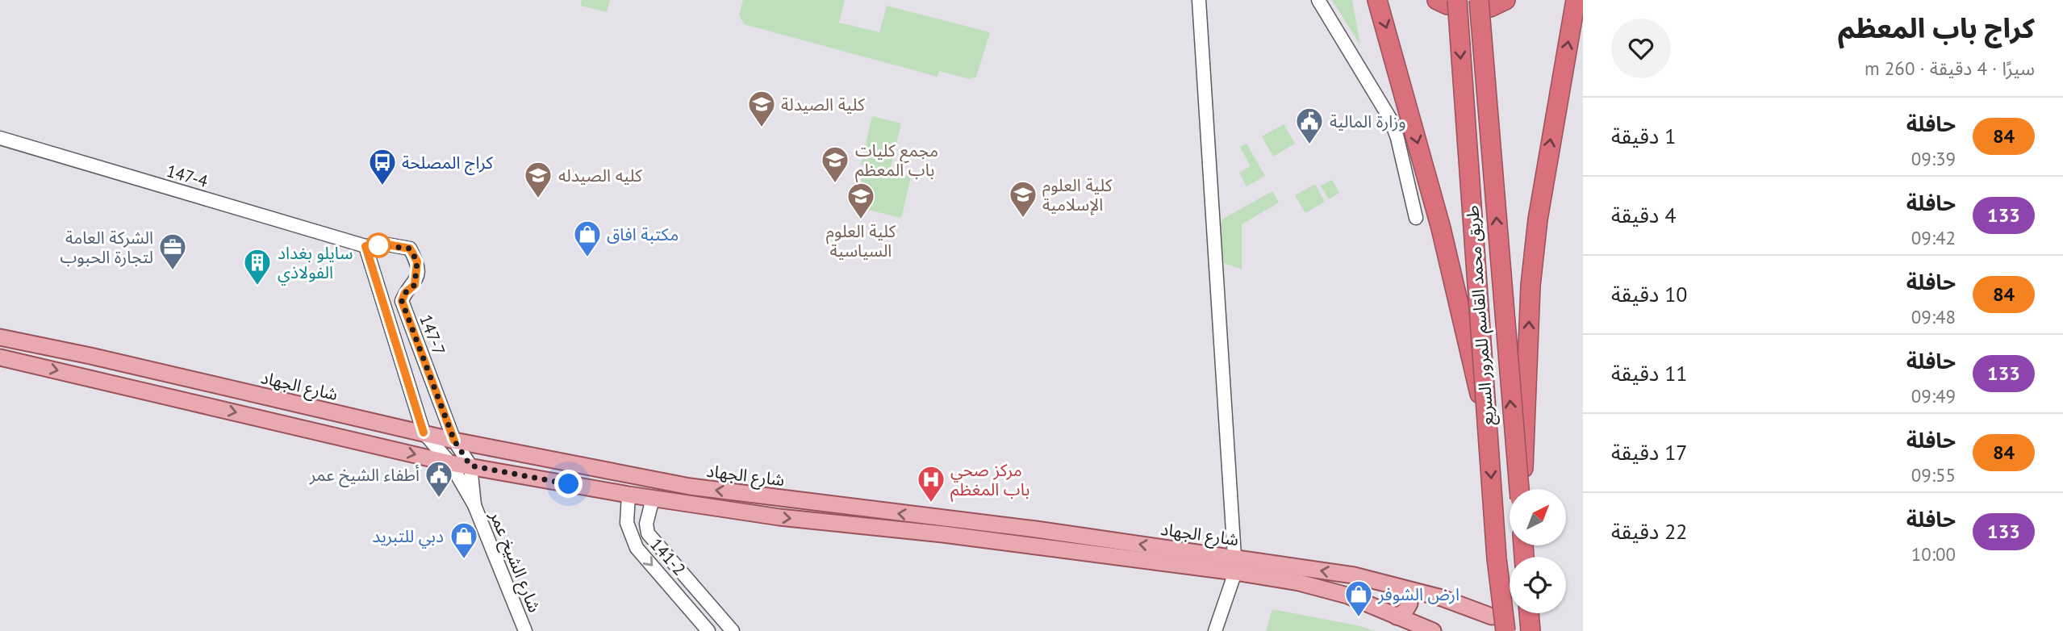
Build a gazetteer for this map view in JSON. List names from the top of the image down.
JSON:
{
  "streets": {
    "highway": ["طريق محمد القاسم للمرور السريع"],
    "main road": ["شارع الجهاد"],
    "street": [
      "147-4",
      "147-7",
      "141-2",
      "شارع الشيخ عمر"
    ]
  },
  "crossings": [
    ["147-4", "147-7"],
    ["147-7", "شارع الجهاد"],
    ["147-7", "شارع الشيخ عمر"],
    ["شارع الجهاد", "141-2"],
    ["شارع الجهاد", "شارع الشيخ عمر"]
  ],
  "places": {
    "school or university": [
      "كلية الصيدلة",
      "مجمع كليات باب المعظم",
      "كليه الصيدله",
      "كلية العلوم الإسلامية",
      "كلية العلوم السياسية"
    ],
    "public building": ["وزارة المالية", "أطفاء الشيخ عمر"],
    "bus stop": ["كراج المصلحة"],
    "shop": ["مكتبة افاق", "دبي للتبريد", "ارض الشوفر"],
    "office": ["الشركة العامة لتجارة الحبوب"],
    "building": ["سايلو بغداد الفولاذي"],
    "hospital": ["مركز صحي باب المغظم"]
  },
  "lines": ["bus line 84"],
  "north": "top right",
  "page": {
    "heading": ["كراج باب المعظم", "سيرًا · 4 دقيقة · 260 m"],
    "list": [
      {
        "mark": "84",
        "name": "حافلة",
        "note": "09:39",
        "value": "1 دقيقة"
      },
      {
        "mark": "133",
        "name": "حافلة",
        "note": "09:42",
        "value": "4 دقيقة"
      },
      {
        "mark": "84",
        "name": "حافلة",
        "note": "09:48",
        "value": "10 دقيقة"
      },
      {
        "mark": "133",
        "name": "حافلة",
        "note": "09:49",
        "value": "11 دقيقة"
      },
      {
        "mark": "84",
        "name": "حافلة",
        "note": "09:55",
        "value": "17 دقيقة"
      },
      {
        "mark": "133",
        "name": "حافلة",
        "note": "10:00",
        "value": "22 دقيقة"
      }
    ]
  }
}
